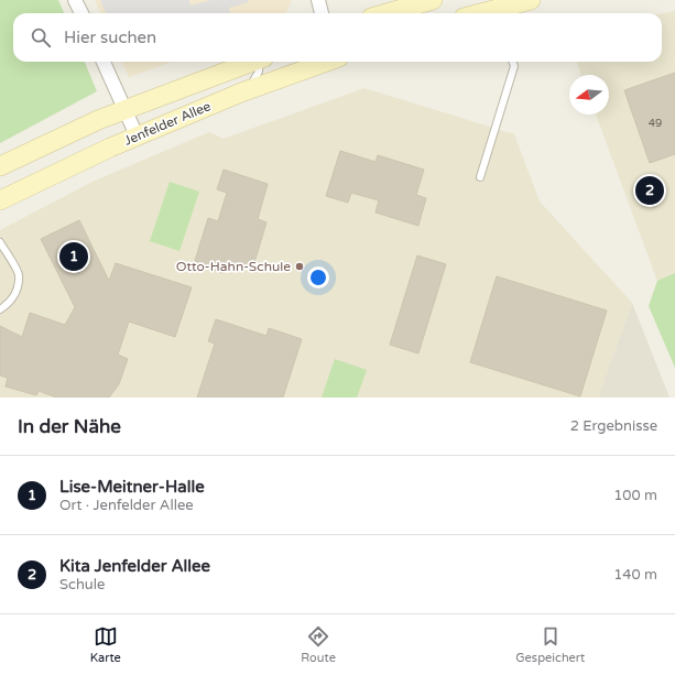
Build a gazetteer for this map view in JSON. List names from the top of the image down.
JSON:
{
  "streets": {
    "main road": ["Jenfelder Allee"]
  },
  "places": ["Otto-Hahn-Schule"],
  "house_numbers": ["49"],
  "north": "left",
  "page": {
    "search": "Hier suchen",
    "pins": ["2", "1"],
    "heading": ["In der Nähe", "2 Ergebnisse"],
    "list": [
      {
        "mark": "1",
        "name": "Lise-Meitner-Halle",
        "note": "Ort · Jenfelder Allee",
        "value": "100 m"
      },
      {
        "mark": "2",
        "name": "Kita Jenfelder Allee",
        "note": "Schule",
        "value": "140 m"
      }
    ],
    "nav": ["Karte", "Route", "Gespeichert"]
  }
}
